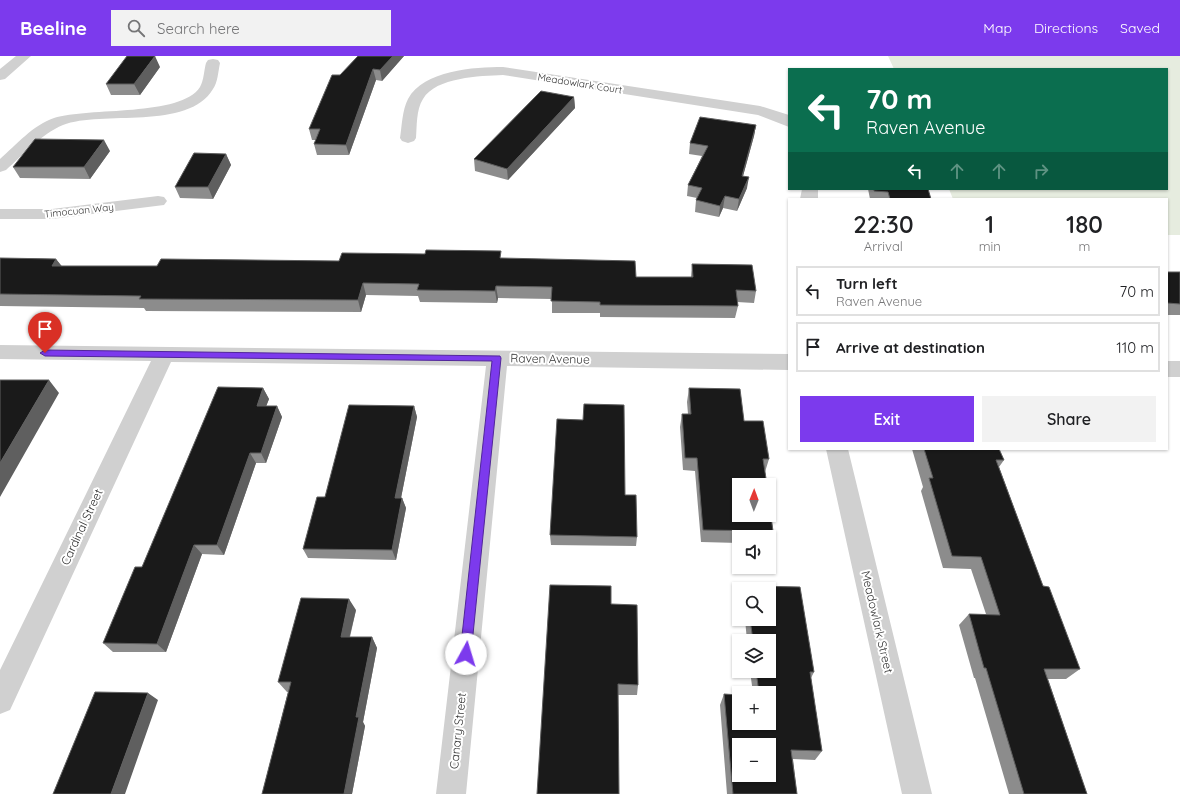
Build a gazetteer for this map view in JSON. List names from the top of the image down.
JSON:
{
  "streets": {
    "street": [
      "Meadowlark Court",
      "Timocuan Way",
      "Raven Avenue",
      "Cardinal Street",
      "Meadowlark Street",
      "Canary Street"
    ]
  },
  "crossings": [
    ["Raven Avenue", "Cardinal Street"],
    ["Raven Avenue", "Canary Street"]
  ],
  "north": "top",
  "page": {
    "header": "Beeline",
    "search": "Search here",
    "nav": ["Map", "Directions", "Saved"],
    "turn": ["70 m", "Raven Avenue"],
    "eta": [
      "22:30",
      "Arrival",
      "1",
      "min",
      "180",
      "m"
    ],
    "list": [
      {
        "name": "Turn left",
        "note": "Raven Avenue",
        "value": "70 m"
      },
      {
        "name": "Arrive at destination",
        "value": "110 m"
      }
    ],
    "buttons": ["Exit", "Share"],
    "map_buttons": ["+", "−"]
  }
}
